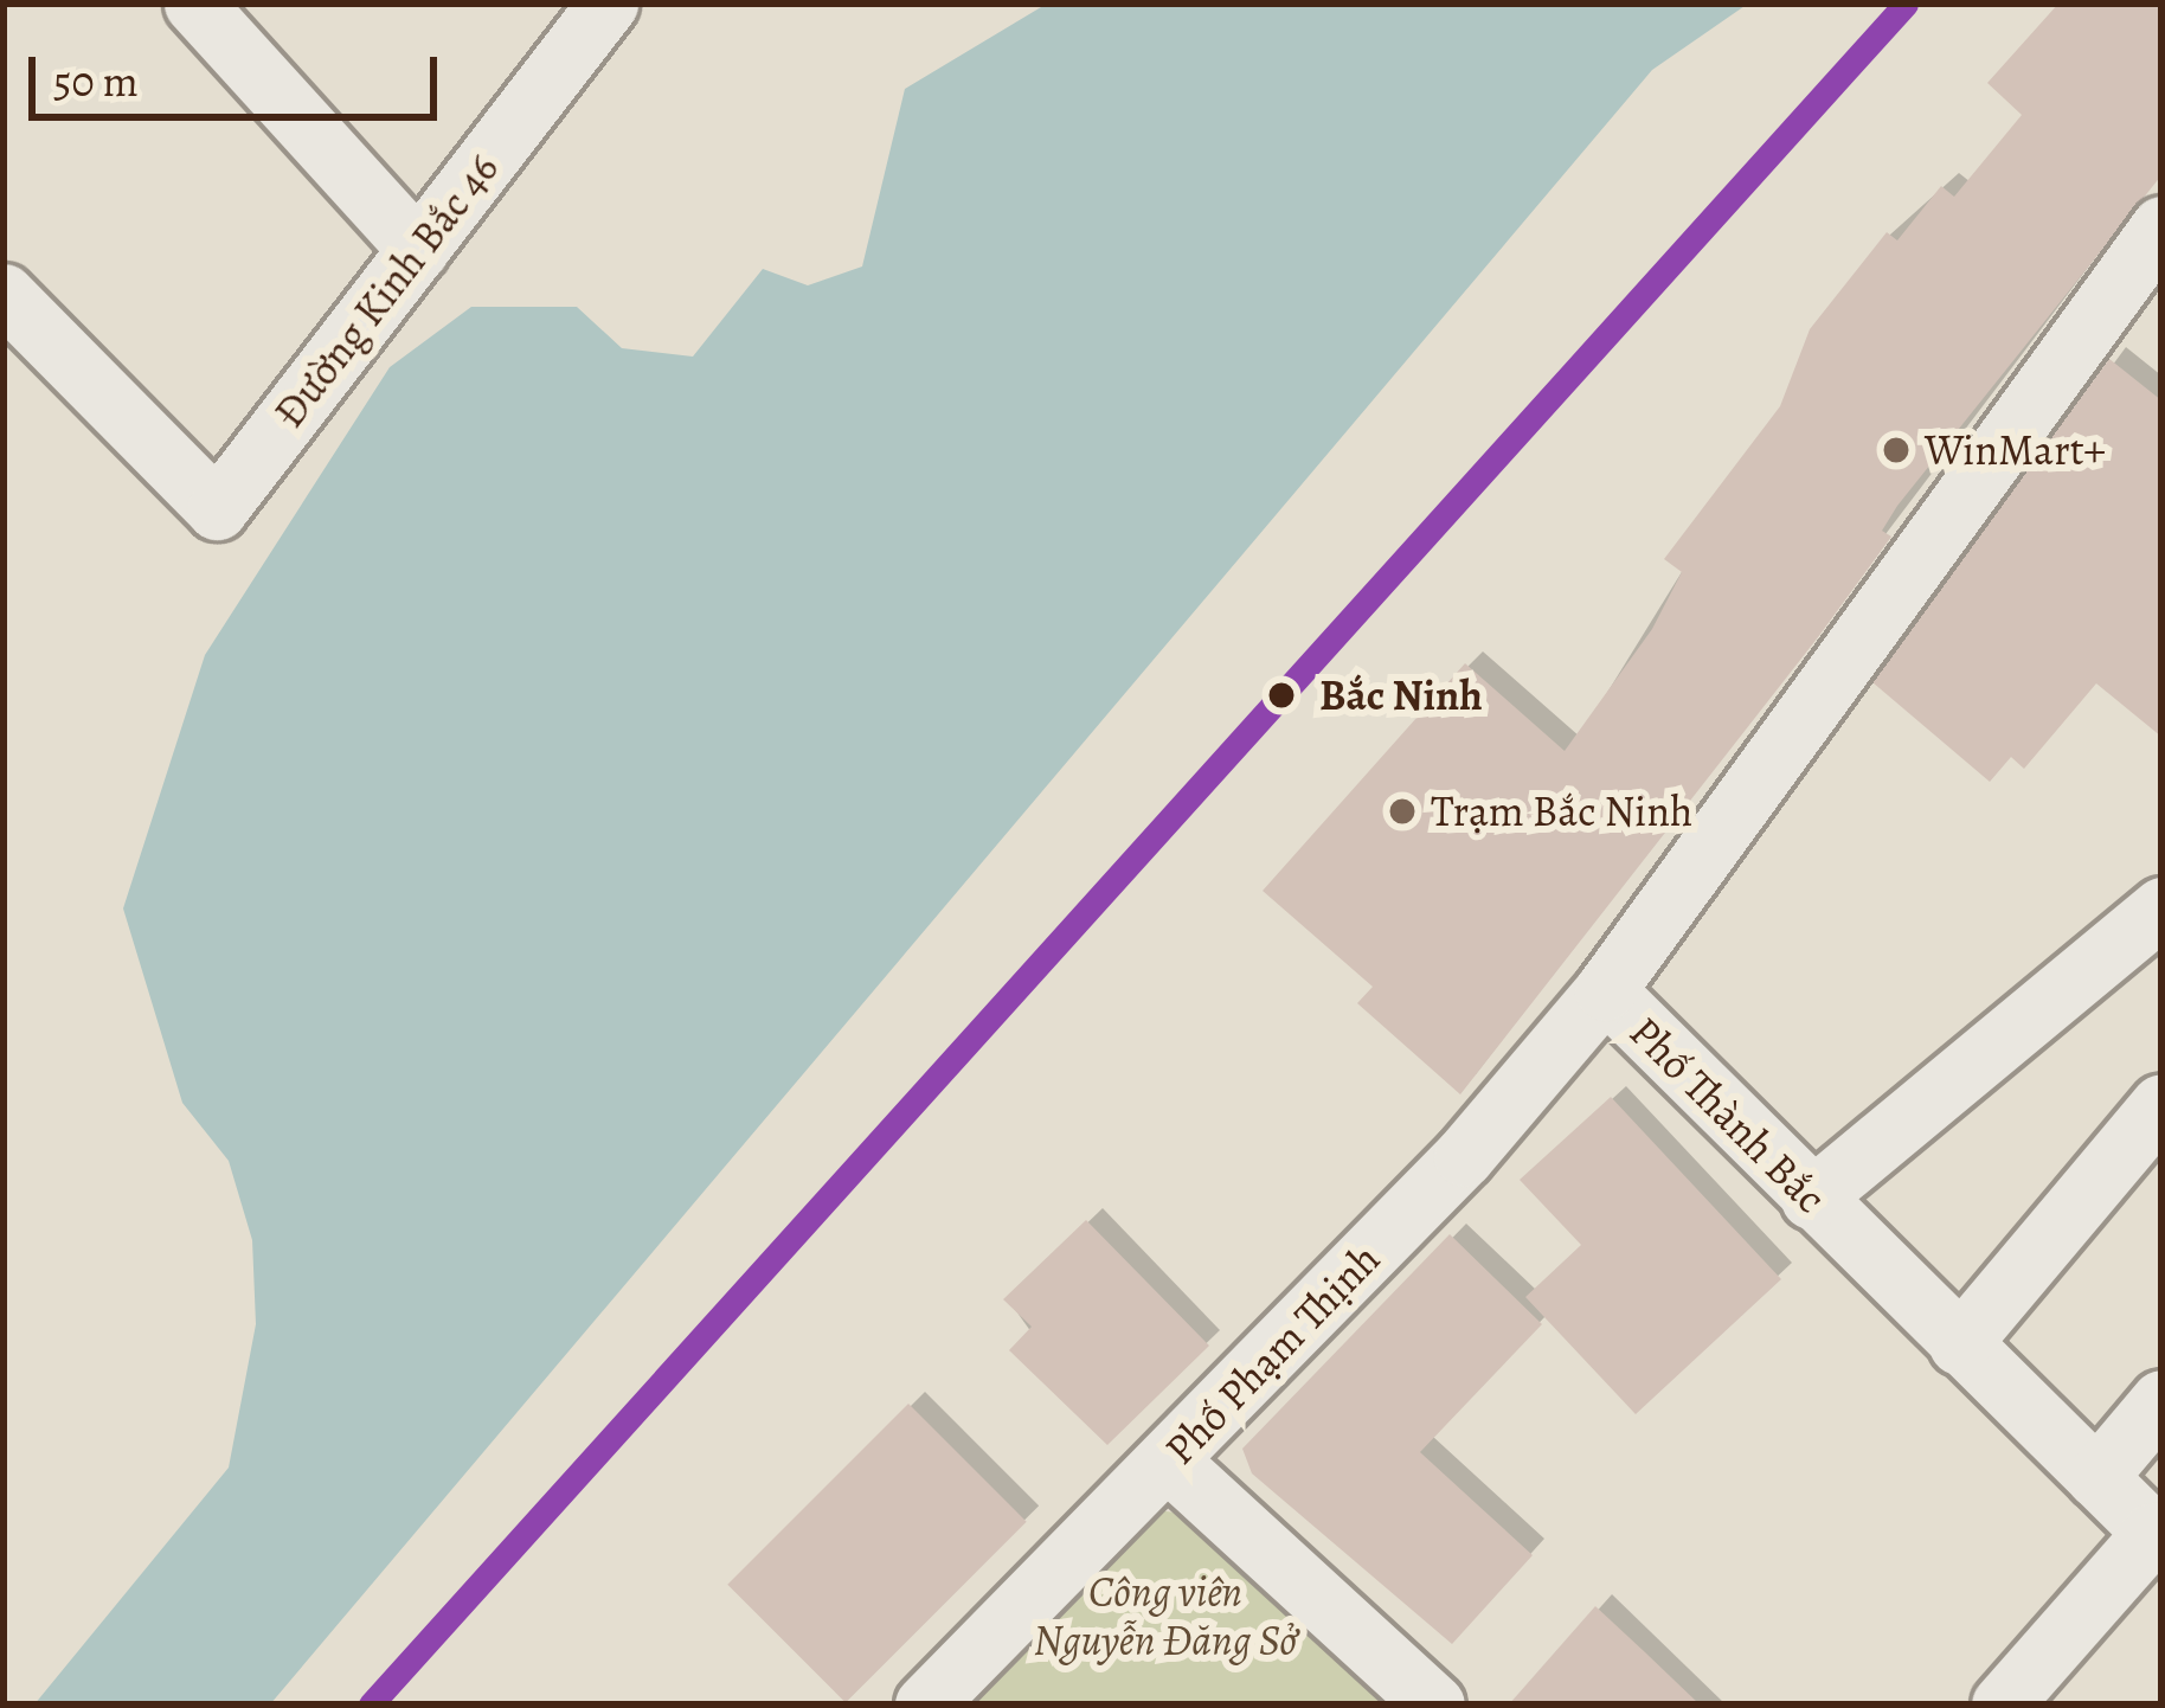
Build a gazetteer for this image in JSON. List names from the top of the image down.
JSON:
{
  "streets": {
    "street": ["Đường Kinh Bắc 46", "Phố Thành Bắc", "Phố Phạm Thịnh"]
  },
  "crossings": [
    ["Phố Thành Bắc", "Phố Phạm Thịnh"]
  ],
  "parks": ["Công viên Nguyễn Đăng Sở"],
  "places": ["WinMart+", "Bắc Ninh", "Trạm Bắc Ninh"],
  "scale_bar": "50 m"
}
